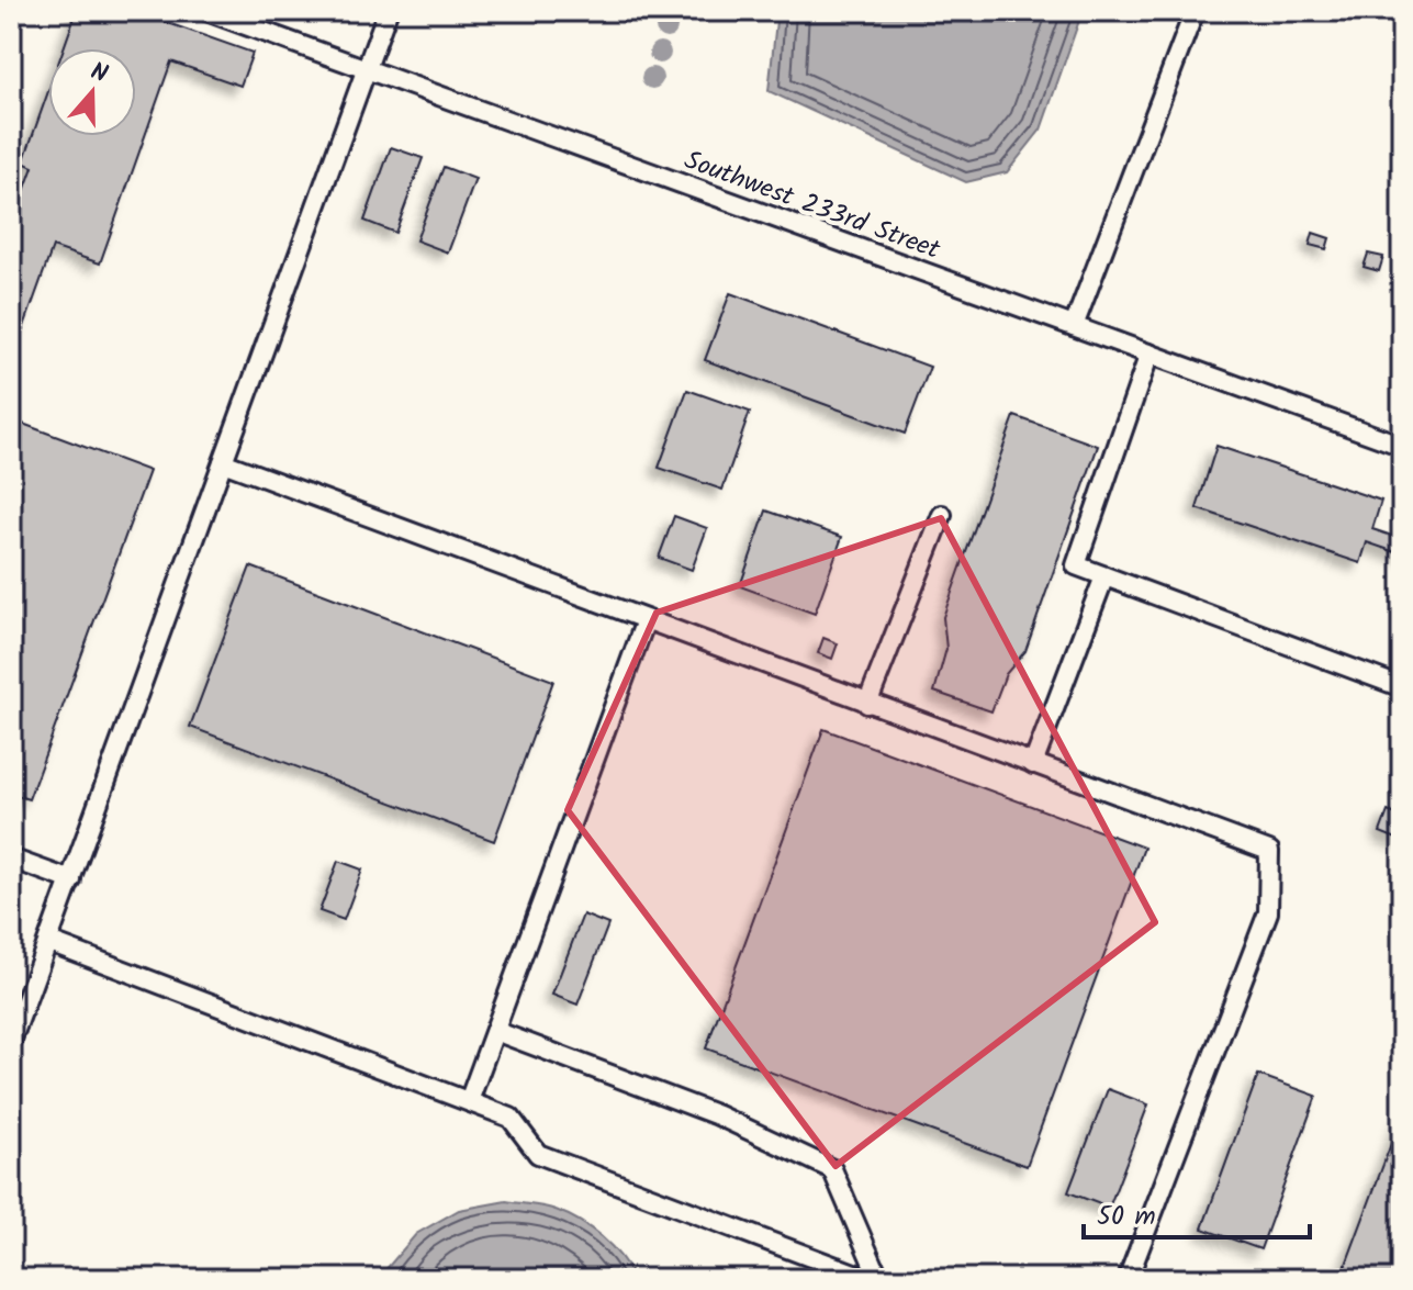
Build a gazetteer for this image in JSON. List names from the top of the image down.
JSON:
{
  "streets": {
    "lane": ["Southwest 233rd Street"]
  },
  "scale_bar": "50 m",
  "north": "top"
}
